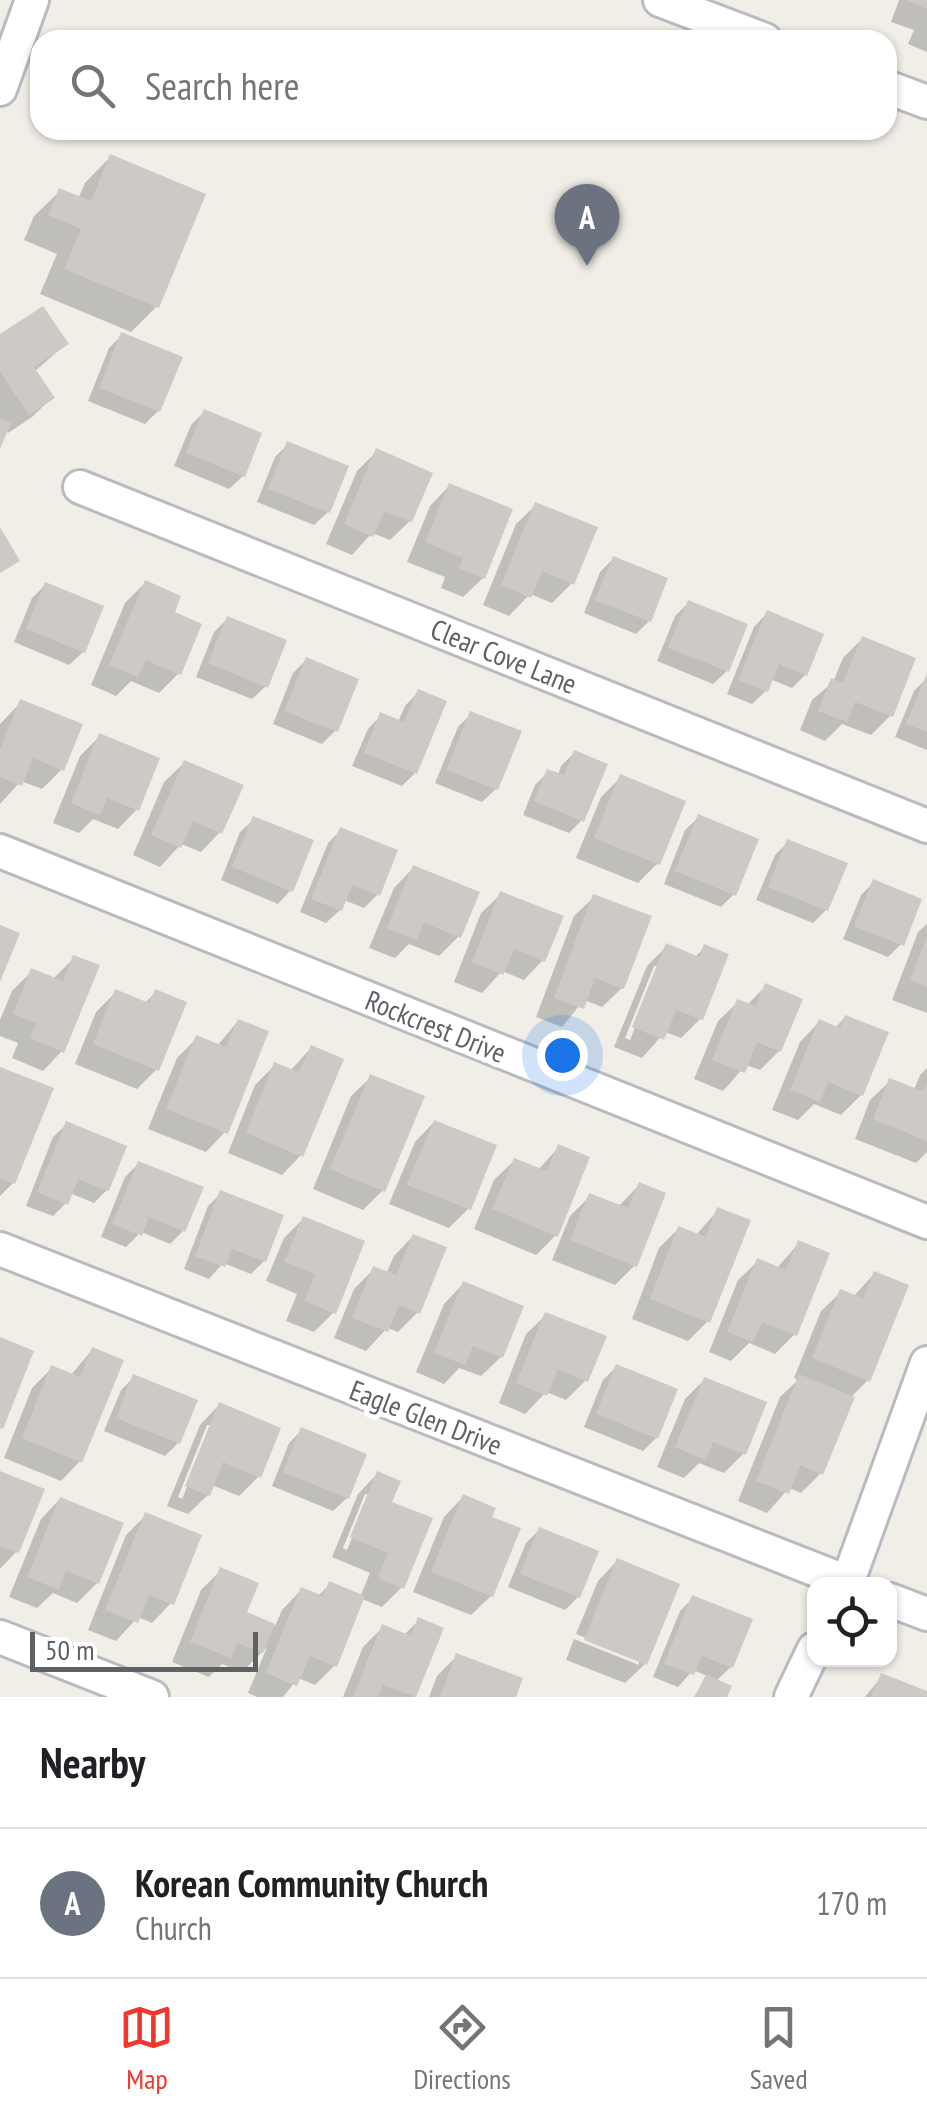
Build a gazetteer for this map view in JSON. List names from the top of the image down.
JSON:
{
  "streets": {
    "street": ["Clear Cove Lane", "Rockcrest Drive", "Eagle Glen Drive"]
  },
  "scale_bar": "50 m",
  "page": {
    "search": "Search here",
    "pins": "A",
    "scale": "50 m",
    "heading": "Nearby",
    "list": [
      {
        "mark": "A",
        "name": "Korean Community Church",
        "note": "Church",
        "value": "170 m"
      }
    ],
    "nav": ["Map", "Directions", "Saved"]
  }
}
